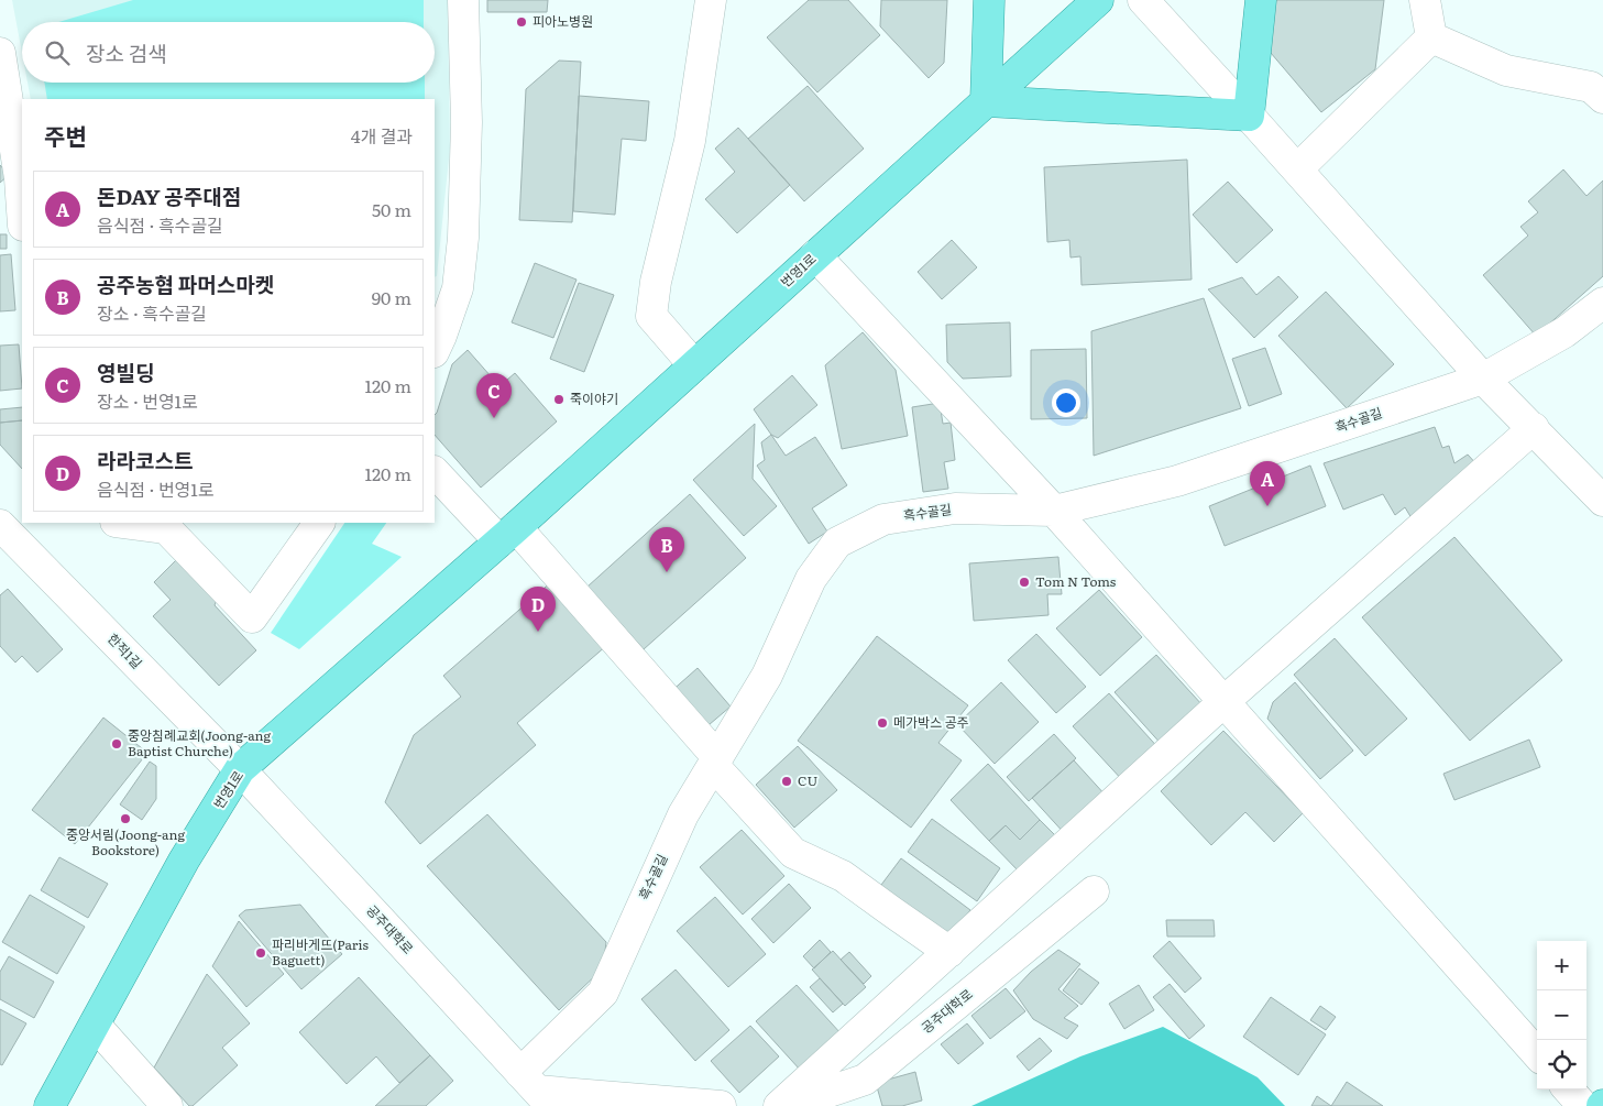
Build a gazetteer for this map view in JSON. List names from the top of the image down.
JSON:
{
  "streets": {
    "main road": ["번영1로"],
    "street": ["흑수골길", "한적1길", "공주대학로"]
  },
  "crossings": [
    ["번영1로", "한적1길"],
    ["번영1로", "공주대학로"],
    ["흑수골길", "공주대학로"],
    ["한적1길", "공주대학로"]
  ],
  "places": [
    "피아노병원",
    "죽이야기",
    "Tom N Toms",
    "메가박스 공주",
    "중앙침례교회(Joong-ang Baptist Churche)",
    "CU",
    "중앙서림(Joong-ang Bookstore)",
    "파리바게뜨(Paris Baguett)"
  ],
  "page": {
    "search": "장소 검색",
    "heading": ["주변", "4개 결과"],
    "list": [
      {
        "mark": "A",
        "name": "돈DAY 공주대점",
        "note": "음식점 · 흑수골길",
        "value": "50 m"
      },
      {
        "mark": "B",
        "name": "공주농협 파머스마켓",
        "note": "장소 · 흑수골길",
        "value": "90 m"
      },
      {
        "mark": "C",
        "name": "영빌딩",
        "note": "장소 · 번영1로",
        "value": "120 m"
      },
      {
        "mark": "D",
        "name": "라라코스트",
        "note": "음식점 · 번영1로",
        "value": "120 m"
      }
    ],
    "pins": [
      "C",
      "A",
      "B",
      "D"
    ],
    "map_buttons": ["+", "−"]
  }
}
